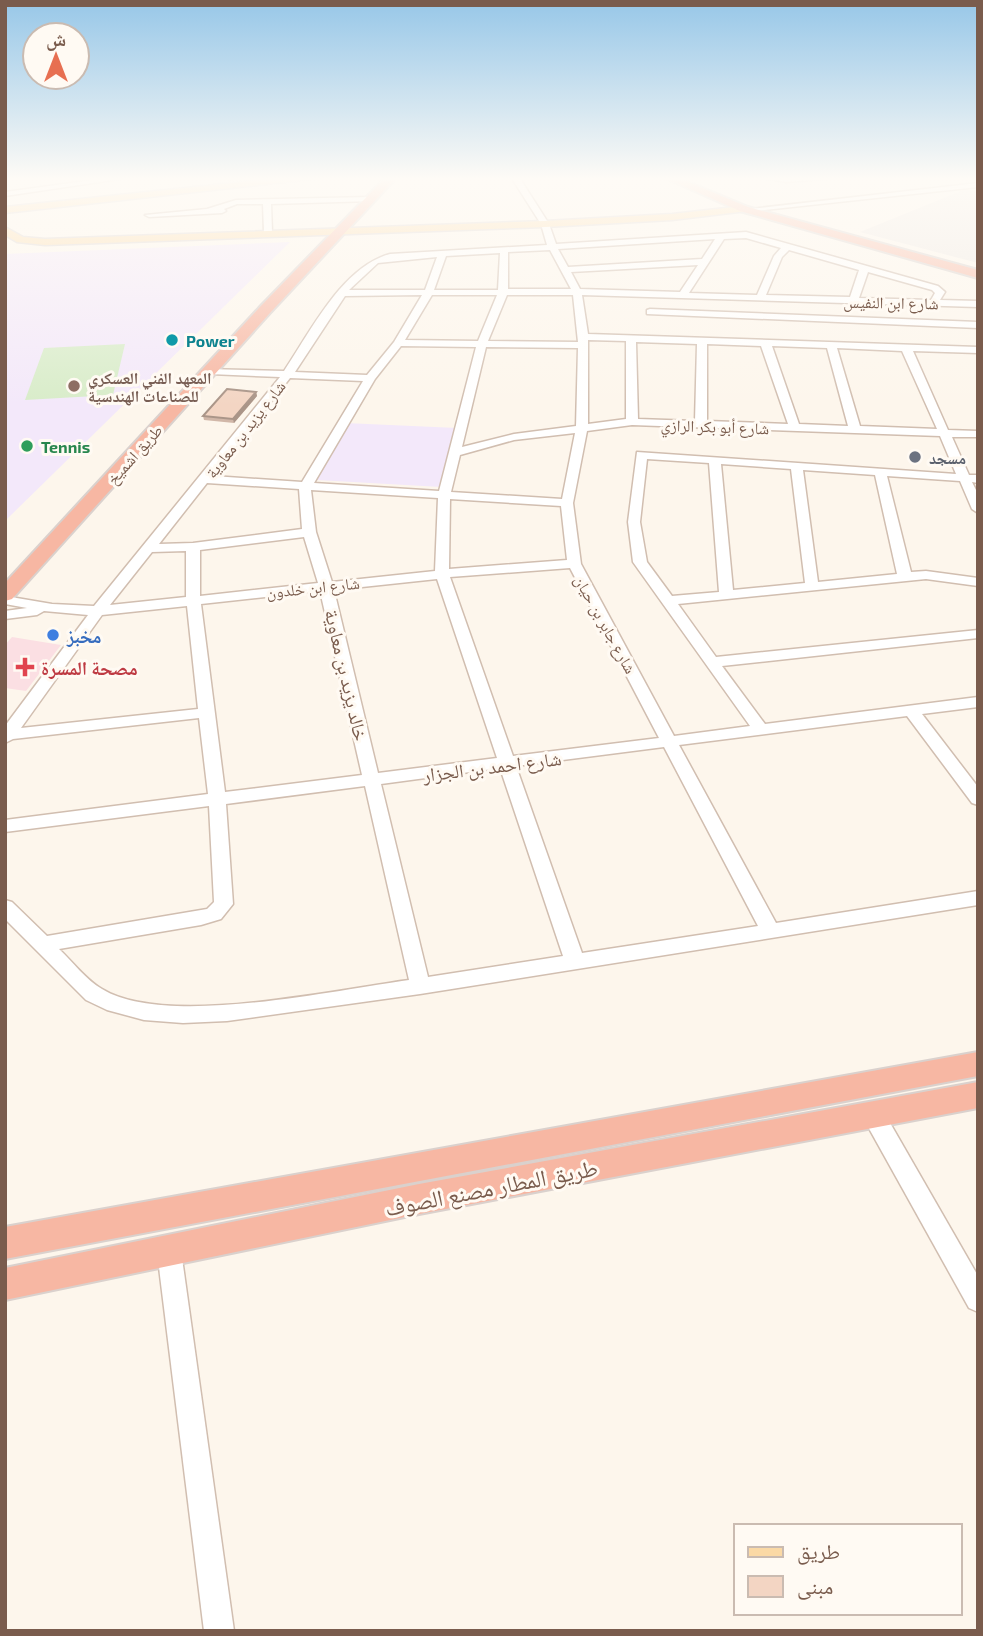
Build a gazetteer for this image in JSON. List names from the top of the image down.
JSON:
{
  "streets": {
    "highway": ["طريق اشميخ", "طريق المطار مصنع الصوف"],
    "street": [
      "شارع ابن النفيس",
      "شارع أبو بكر الرازي",
      "شارع يزيد بن معاوية",
      "شارع ابن خلدون",
      "شارع جابر بن حيان",
      "خالد يزيد بن معاوية",
      "شارع احمد بن الجزار"
    ]
  },
  "crossings": [
    ["شارع ابن النفيس", "شارع يزيد بن معاوية"],
    ["شارع ابن النفيس", "شارع جابر بن حيان"],
    ["شارع أبو بكر الرازي", "شارع جابر بن حيان"],
    ["شارع يزيد بن معاوية", "شارع ابن خلدون"],
    ["شارع ابن خلدون", "شارع جابر بن حيان"],
    ["شارع ابن خلدون", "خالد يزيد بن معاوية"],
    ["شارع جابر بن حيان", "شارع احمد بن الجزار"],
    ["خالد يزيد بن معاوية", "شارع احمد بن الجزار"]
  ],
  "places": {
    "other": [
      "Power",
      "المعهد الفني العسكري للصناعات الهندسية",
      "Tennis",
      "مسجد",
      "مخبز"
    ],
    "health": ["مصحة المسرة"]
  },
  "legend": ["طريق", "مبنى"],
  "north": "top"
}
